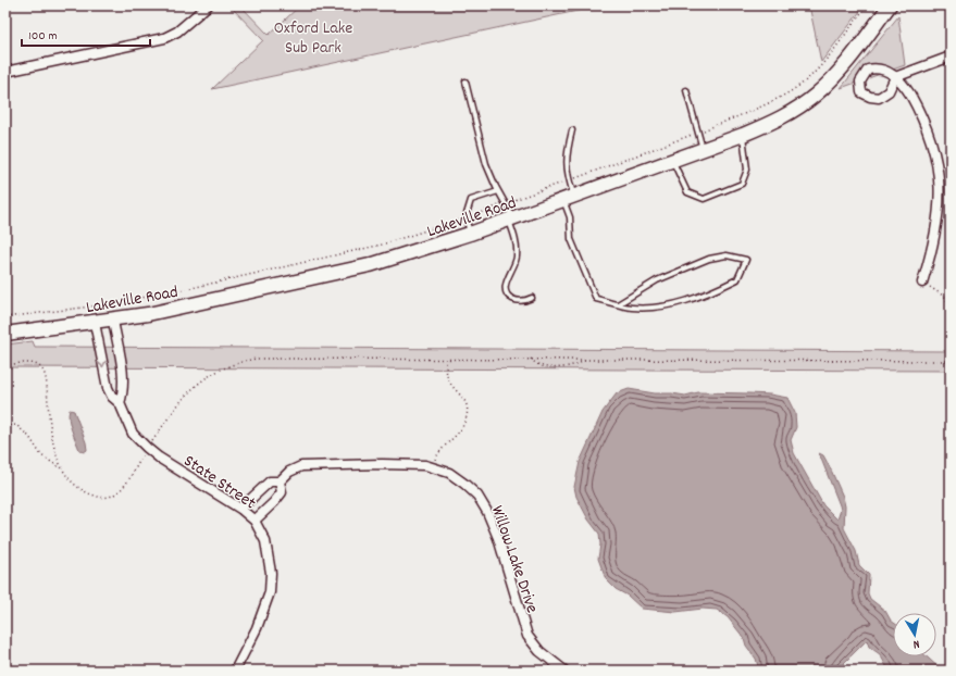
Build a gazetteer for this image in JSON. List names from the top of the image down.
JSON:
{
  "streets": {
    "main road": ["Lakeville Road"],
    "street": ["State Street", "Willow Lake Drive"]
  },
  "crossings": [
    ["Lakeville Road", "State Street"],
    ["State Street", "Willow Lake Drive"]
  ],
  "parks": ["Oxford Lake Sub Park"],
  "scale_bar": "100 m",
  "north": "bottom"
}
